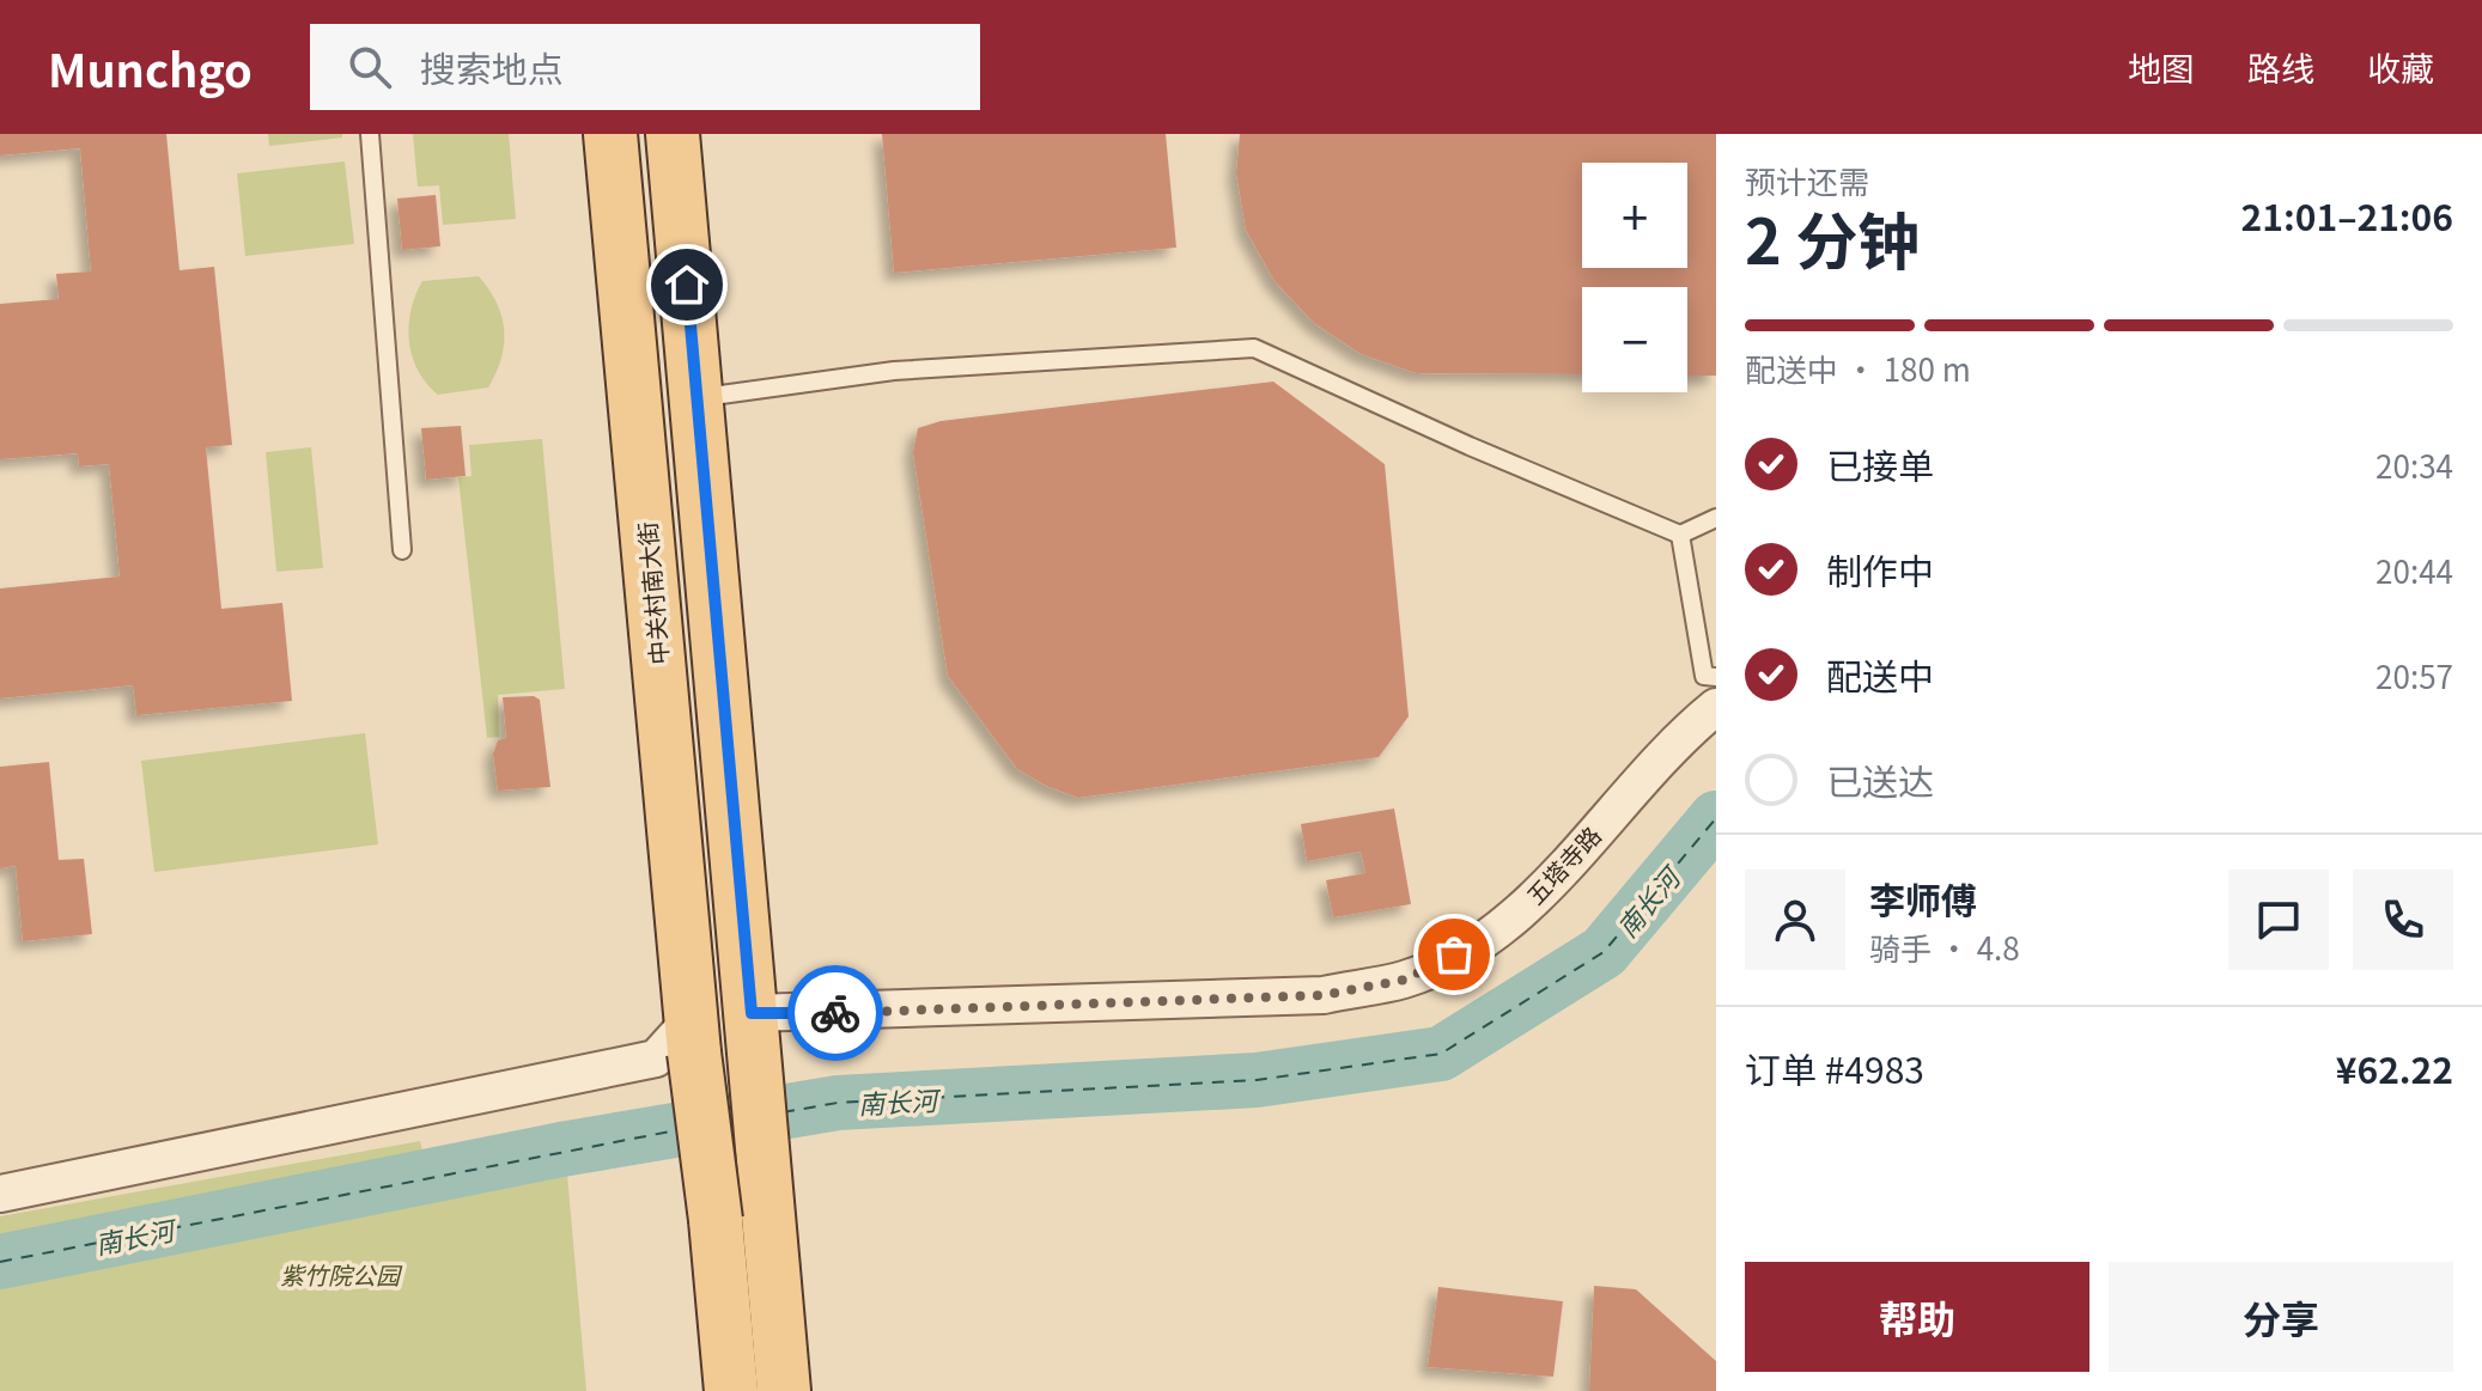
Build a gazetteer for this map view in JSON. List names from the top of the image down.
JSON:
{
  "streets": {
    "main road": ["中关村南大街"],
    "street": ["五塔寺路"]
  },
  "water": ["南长河"],
  "parks": ["紫竹院公园"],
  "page": {
    "header": "Munchgo",
    "search": "搜索地点",
    "nav": ["地图", "路线", "收藏"],
    "heading": ["2 分钟", "预计还需", "21:01–21:06"],
    "panel": [
      "李师傅",
      "骑手 · 4.8",
      "订单 #4983",
      "¥62.22"
    ],
    "map_buttons": ["+", "−"],
    "bar": "配送中 · 180 m",
    "list": [
      ["已接单", "20:34"],
      ["制作中", "20:44"],
      ["配送中", "20:57"],
      "已送达"
    ],
    "buttons": ["帮助", "分享"]
  }
}
